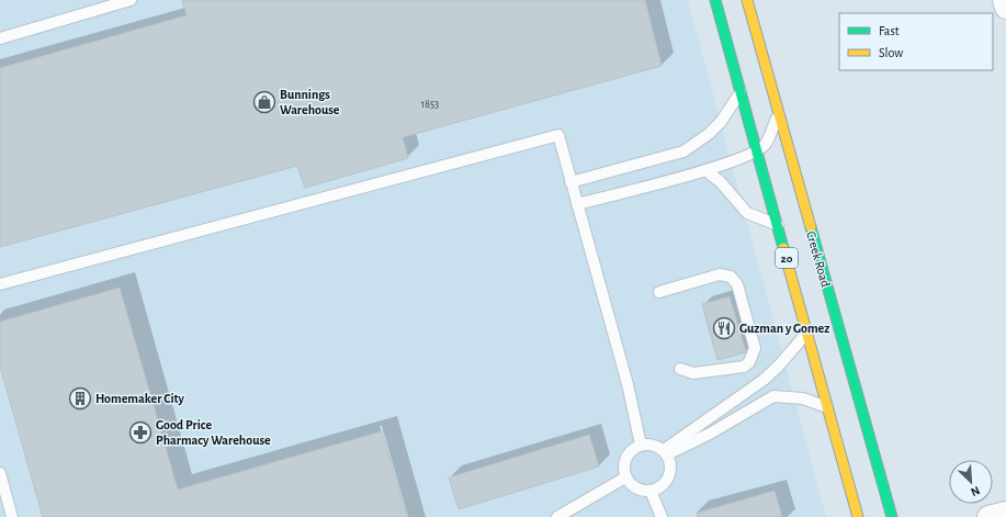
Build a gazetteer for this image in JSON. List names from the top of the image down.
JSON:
{
  "streets": {
    "main road": ["20", "Creek Road"]
  },
  "places": {
    "shop": ["Bunnings Warehouse"],
    "restaurant": ["Guzman y Gomez"],
    "building": ["Homemaker City"],
    "pharmacy": ["Good Price Pharmacy Warehouse"]
  },
  "house_numbers": ["1853"],
  "legend": ["Fast", "Slow"],
  "north": "bottom right"
}
